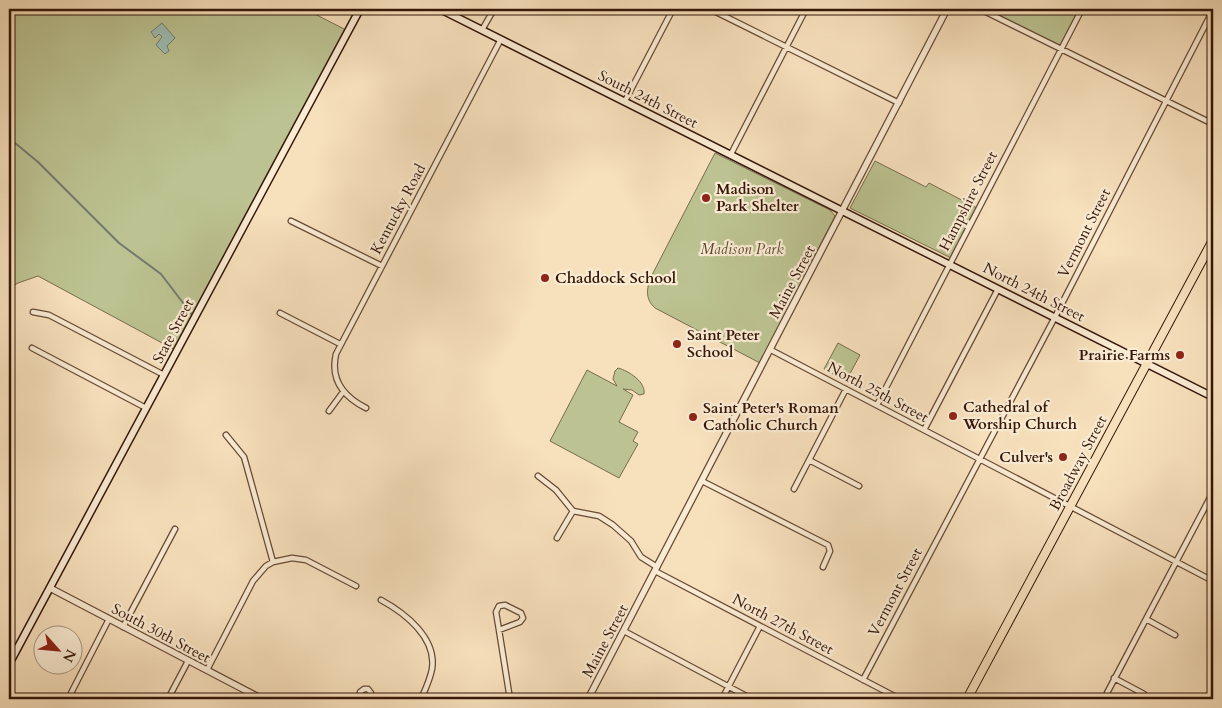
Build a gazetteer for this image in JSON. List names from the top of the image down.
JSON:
{
  "streets": {
    "main road": [
      "South 24th Street",
      "North 24th Street",
      "State Street",
      "Broadway Street"
    ],
    "street": [
      "Hampshire Street",
      "Kentucky Road",
      "Vermont Street",
      "Maine Street",
      "North 25th Street",
      "North 27th Street",
      "South 30th Street"
    ]
  },
  "crossings": [
    ["South 24th Street", "Kentucky Road"],
    ["South 24th Street", "Maine Street"],
    ["South 24th Street", "North 24th Street"],
    ["Hampshire Street", "North 24th Street"],
    ["Hampshire Street", "North 25th Street"],
    ["Vermont Street", "North 24th Street"],
    ["Vermont Street", "North 25th Street"],
    ["Vermont Street", "North 27th Street"],
    ["Maine Street", "North 24th Street"],
    ["Maine Street", "North 25th Street"],
    ["Maine Street", "North 27th Street"],
    ["North 24th Street", "Broadway Street"],
    ["State Street", "South 30th Street"],
    ["North 25th Street", "Broadway Street"]
  ],
  "parks": ["Madison Park"],
  "places": [
    "Madison Park Shelter",
    "Chaddock School",
    "Saint Peter School",
    "Prairie Farms",
    "Cathedral of Worship Church",
    "Saint Peter's Roman Catholic Church",
    "Culver's"
  ],
  "north": "bottom right"
}
